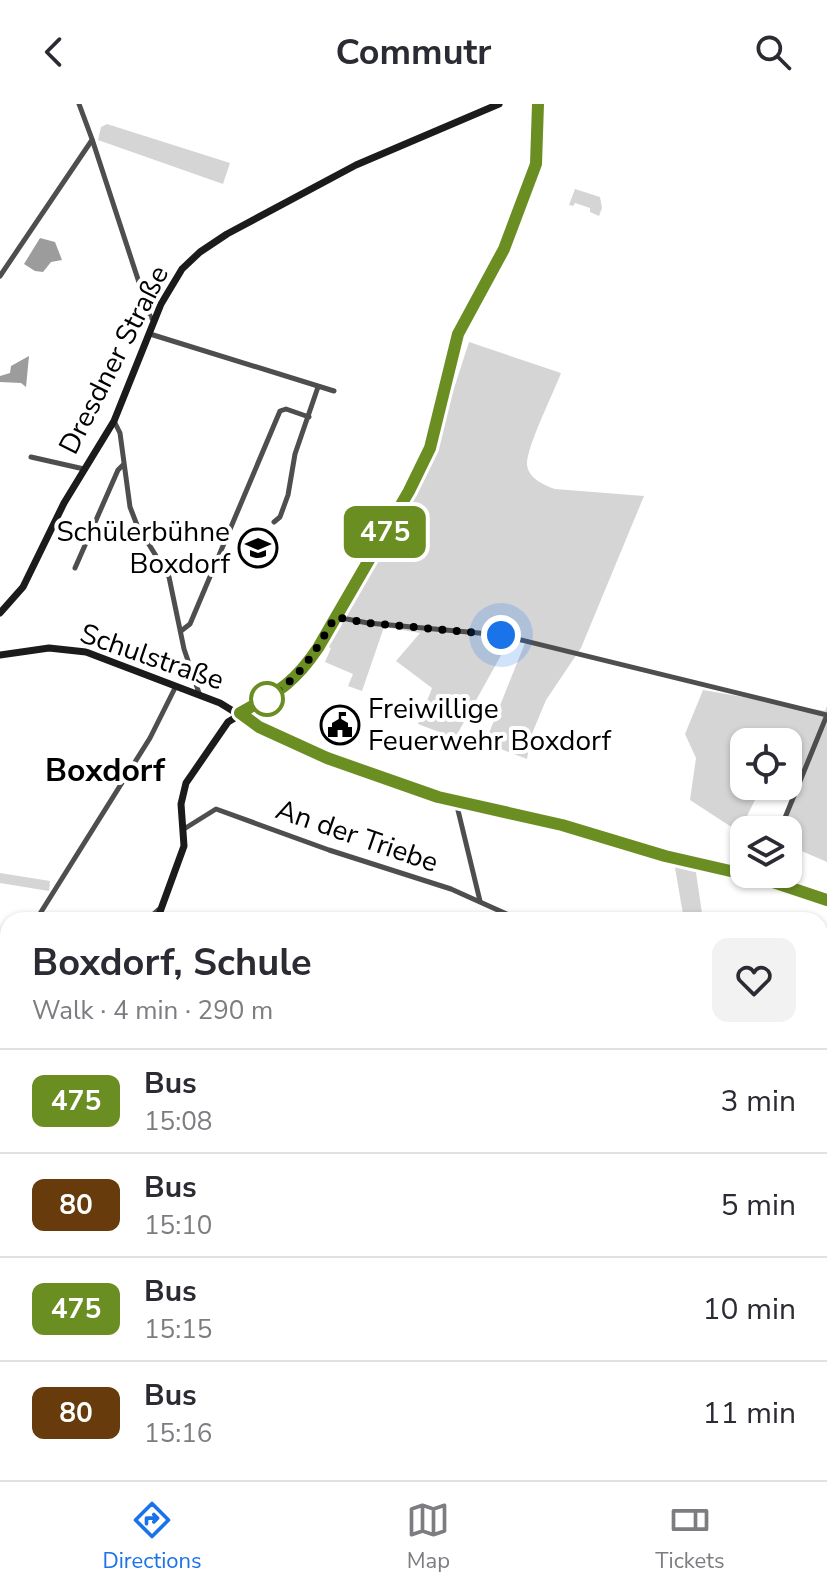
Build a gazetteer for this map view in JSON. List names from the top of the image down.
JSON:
{
  "streets": {
    "street": ["Dresdner Straße", "Schulstraße", "An der Triebe"]
  },
  "districts": ["Boxdorf"],
  "places": {
    "school or university": ["Schülerbühne Boxdorf"],
    "public building": ["Freiwillige Feuerwehr Boxdorf"]
  },
  "lines": ["bus line 475"],
  "page": {
    "header": "Commutr",
    "on_map": "475",
    "heading": ["Boxdorf, Schule", "Walk · 4 min · 290 m"],
    "list": [
      {
        "mark": "475",
        "name": "Bus",
        "note": "15:08",
        "value": "3 min"
      },
      {
        "mark": "80",
        "name": "Bus",
        "note": "15:10",
        "value": "5 min"
      },
      {
        "mark": "475",
        "name": "Bus",
        "note": "15:15",
        "value": "10 min"
      },
      {
        "mark": "80",
        "name": "Bus",
        "note": "15:16",
        "value": "11 min"
      }
    ],
    "tabs": ["Directions", "Map", "Tickets"]
  }
}
